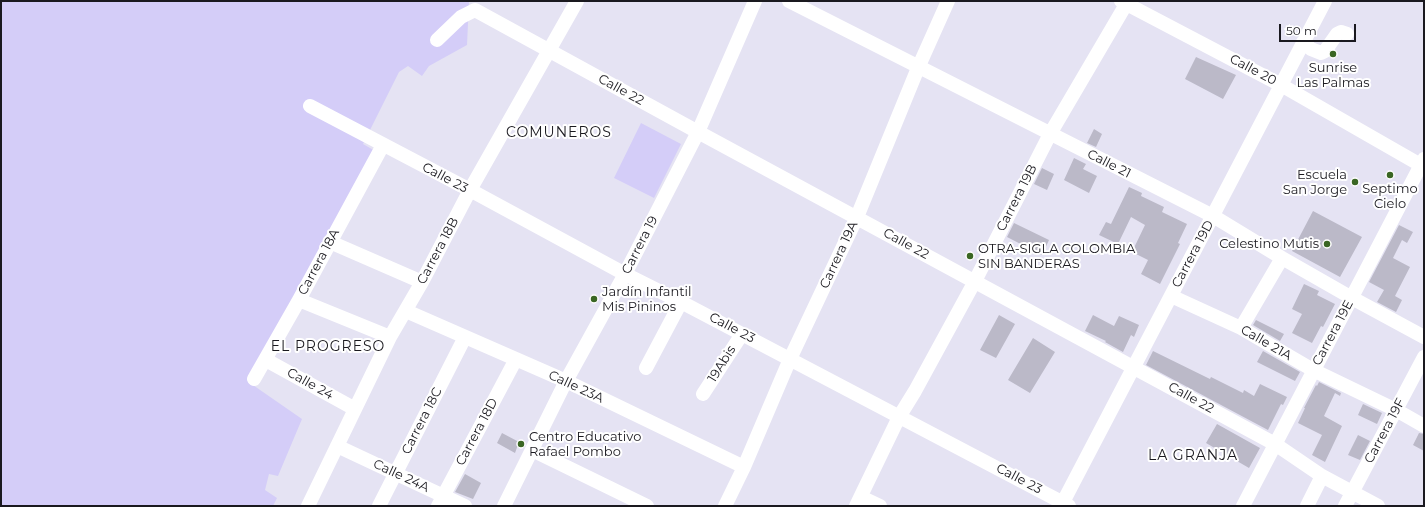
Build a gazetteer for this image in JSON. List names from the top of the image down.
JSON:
{
  "streets": {
    "street": [
      "Calle 20",
      "Calle 22",
      "Calle 21",
      "Calle 23",
      "Carrera 19B",
      "Carrera 19",
      "Carrera 18B",
      "Carrera 19D",
      "Carrera 19A",
      "Carrera 18A",
      "Carrera 19E",
      "Calle 21A",
      "19Abis",
      "Calle 24",
      "Calle 23A",
      "Carrera 18C",
      "Carrera 19F",
      "Carrera 18D",
      "Calle 24A"
    ]
  },
  "crossings": [
    ["Calle 20", "Carrera 19B"],
    ["Calle 20", "Carrera 19D"],
    ["Calle 20", "Carrera 19E"],
    ["Calle 22", "Carrera 19B"],
    ["Calle 22", "Carrera 19"],
    ["Calle 22", "Carrera 18B"],
    ["Calle 22", "Carrera 19D"],
    ["Calle 22", "Carrera 19A"],
    ["Calle 22", "Carrera 19E"],
    ["Calle 22", "Carrera 19F"],
    ["Calle 21", "Carrera 19B"],
    ["Calle 21", "Carrera 19D"],
    ["Calle 21", "Carrera 19A"],
    ["Calle 21", "Carrera 19E"],
    ["Calle 23", "Carrera 19B"],
    ["Calle 23", "Carrera 19"],
    ["Calle 23", "Carrera 18B"],
    ["Calle 23", "Carrera 19D"],
    ["Calle 23", "Carrera 19A"],
    ["Calle 23", "Carrera 18A"],
    ["Calle 23", "19Abis"],
    ["Carrera 19", "Calle 23A"],
    ["Carrera 18B", "Calle 24"],
    ["Carrera 18B", "Calle 23A"],
    ["Carrera 18B", "Calle 24A"],
    ["Carrera 19D", "Calle 21A"],
    ["Carrera 19A", "Calle 23A"],
    ["Carrera 18A", "Calle 24"],
    ["Carrera 19E", "Calle 21A"],
    ["Calle 21A", "Carrera 19F"],
    ["Calle 23A", "Carrera 18C"],
    ["Calle 23A", "Carrera 18D"],
    ["Carrera 18C", "Calle 24A"],
    ["Carrera 18D", "Calle 24A"]
  ],
  "districts": ["COMUNEROS", "EL PROGRESO", "LA GRANJA"],
  "places": [
    "Sunrise Las Palmas",
    "Septimo Cielo",
    "Escuela San Jorge",
    "Celestino Mutis",
    "OTRA-SIGLA COLOMBIA SIN BANDERAS",
    "Jardín Infantil Mis Pininos",
    "Centro Educativo Rafael Pombo"
  ],
  "scale_bar": "50 m"
}
